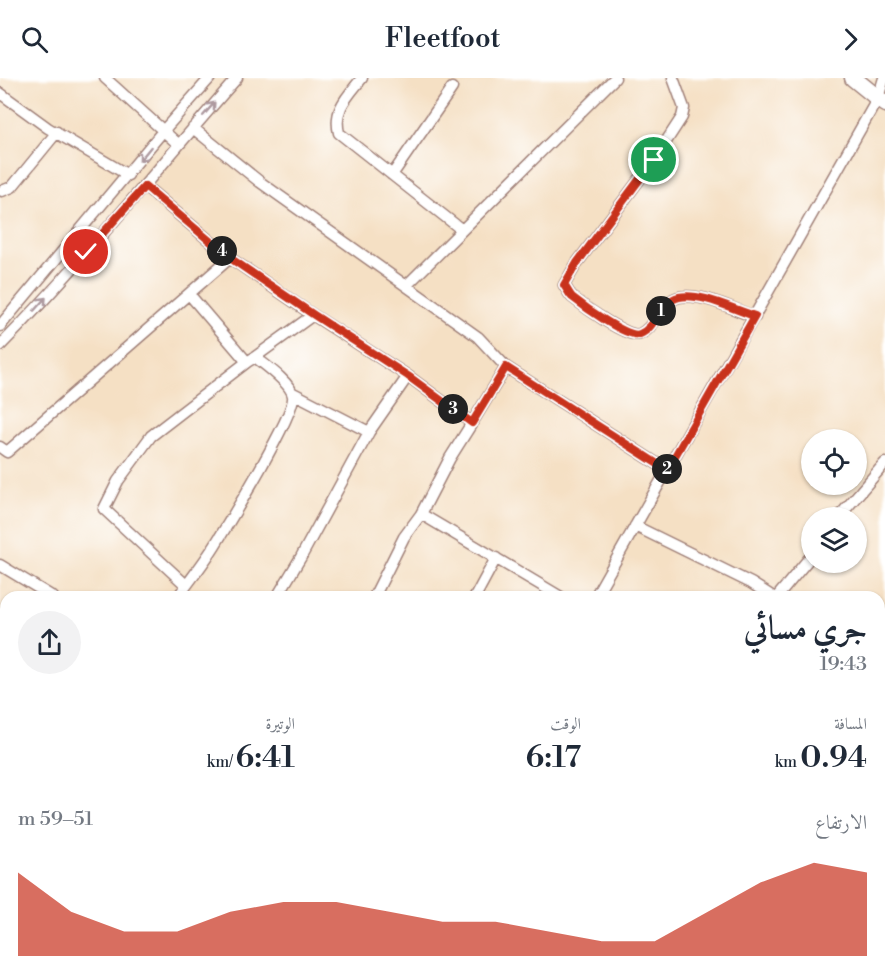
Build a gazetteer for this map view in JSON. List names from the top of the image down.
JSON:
{
  "page": {
    "header": "Fleetfoot",
    "pins": [
      "4",
      "1",
      "3",
      "2"
    ],
    "heading": ["جري مسائي", "19:43"],
    "stats": [
      ["المسافة", "0.94 km"],
      ["الوقت", "6:17"],
      ["الوتيرة", "6:41 /km"]
    ],
    "chart": ["الارتفاع", "51–59 m"]
  }
}
